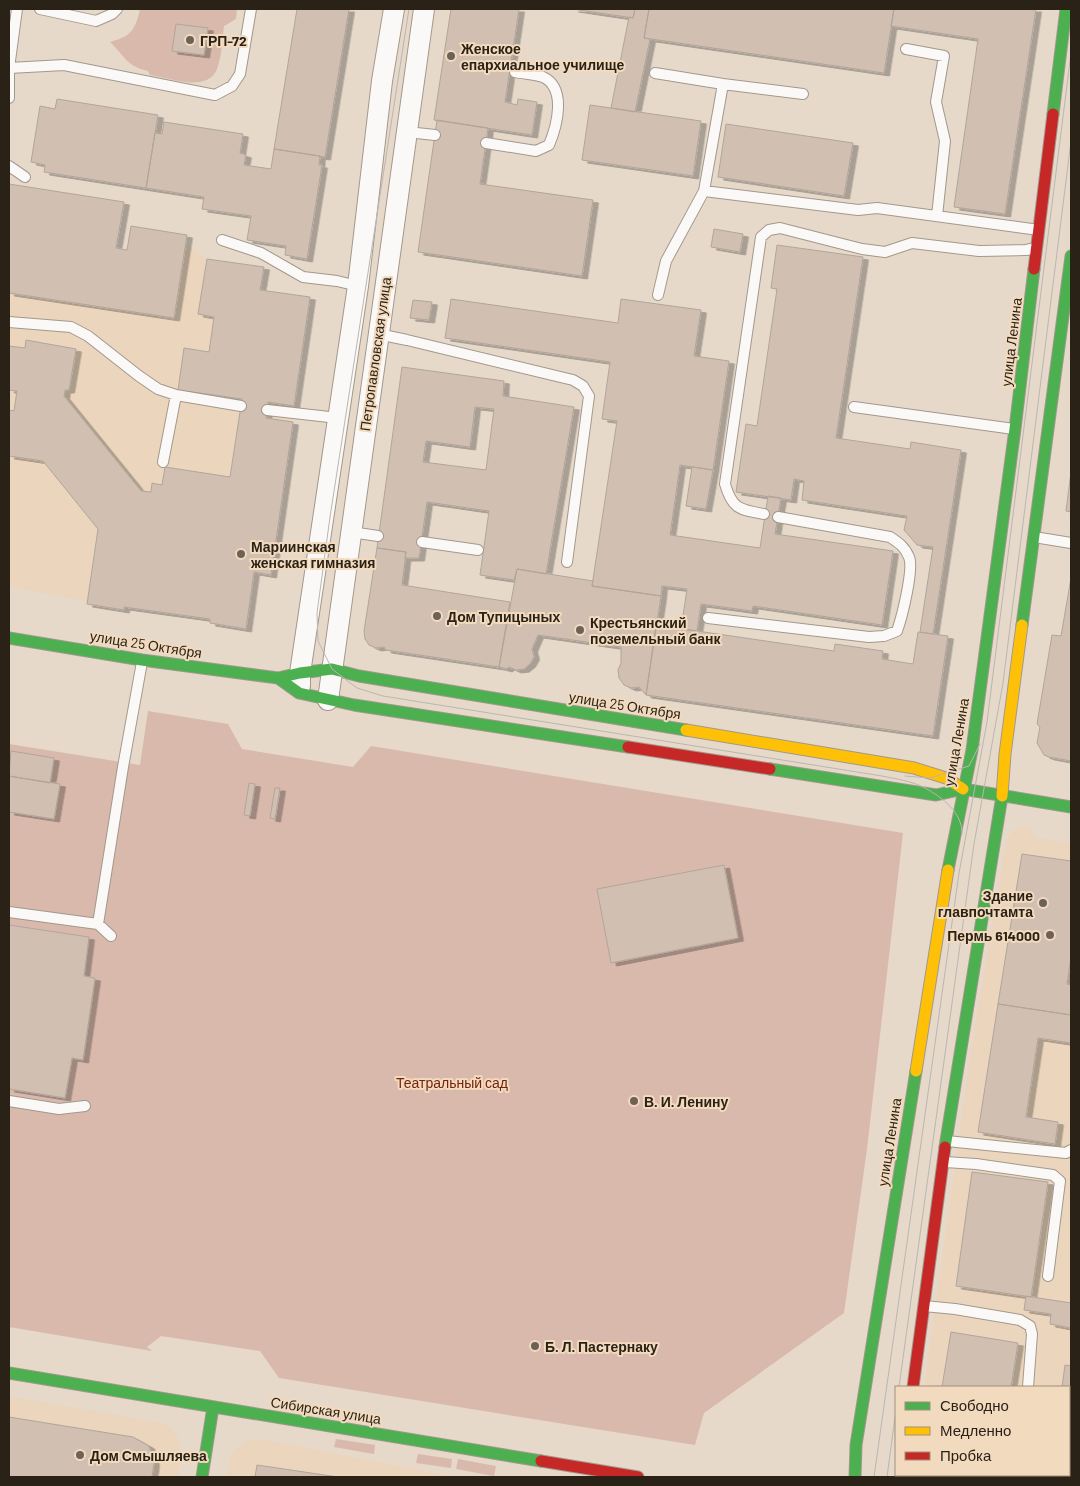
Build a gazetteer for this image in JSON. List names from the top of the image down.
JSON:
{
  "streets": {
    "main road": ["улица Ленина", "улица 25 Октября", "Сибирская улица"],
    "street": ["Петропавловская улица"]
  },
  "crossings": [
    ["улица Ленина", "улица 25 Октября"],
    ["Петропавловская улица", "улица 25 Октября"]
  ],
  "parks": ["Театральный сад"],
  "places": [
    "ГРП-72",
    "Женское епархиальное училище",
    "Мариинская женская гимназия",
    "Дом Тупицыных",
    "Крестьянский поземельный банк",
    "Здание главпочтамта",
    "Пермь 614000",
    "В. И. Ленину",
    "Б. Л. Пастернаку",
    "Дом Смышляева"
  ],
  "legend": ["Свободно", "Медленно", "Пробка"]
}
